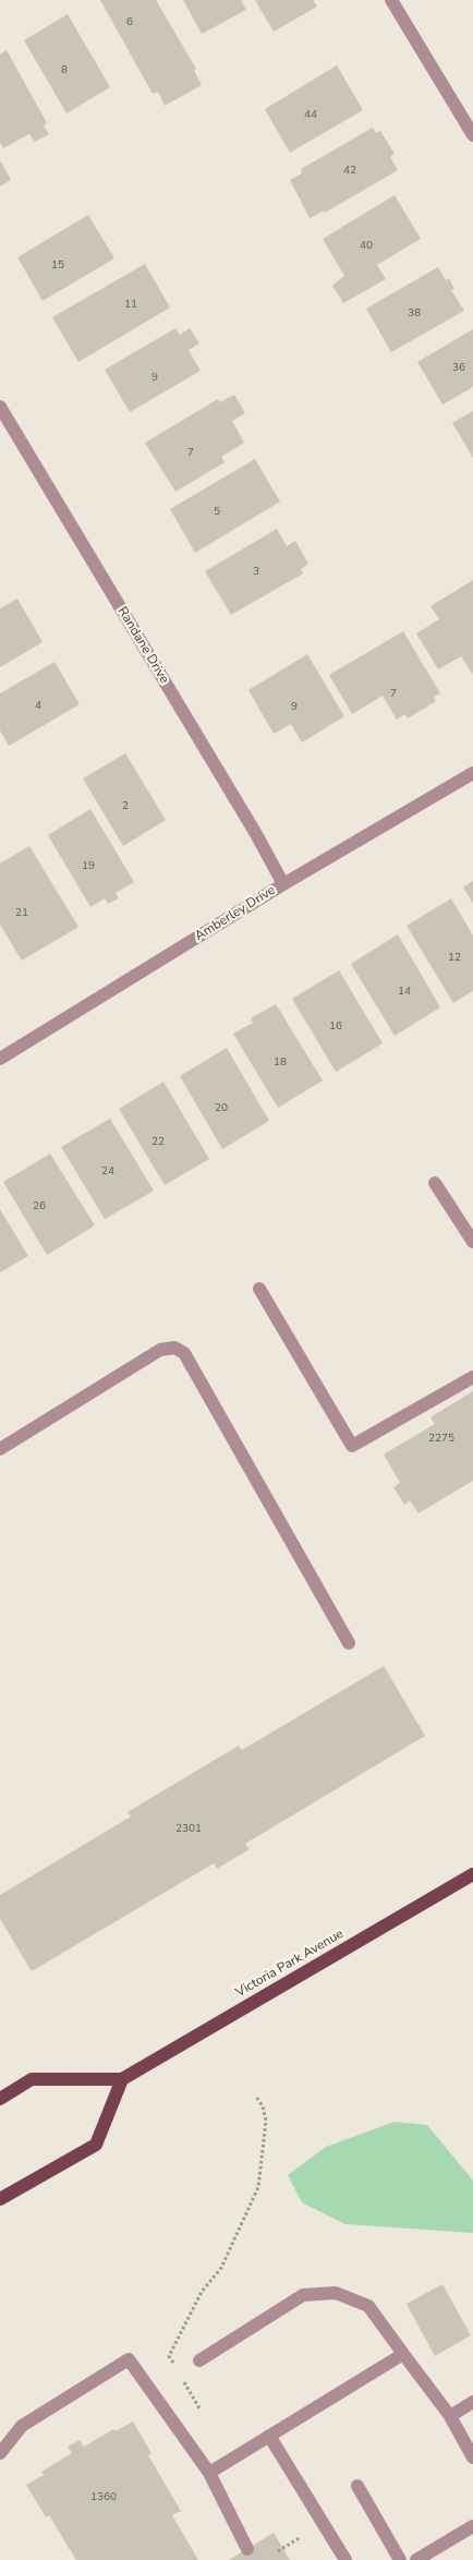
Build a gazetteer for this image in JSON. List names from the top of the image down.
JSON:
{
  "streets": {
    "main road": ["Victoria Park Avenue"],
    "street": ["Randane Drive", "Amberley Drive"]
  },
  "crossings": [
    ["Randane Drive", "Amberley Drive"]
  ],
  "house_numbers": [
    "6",
    "8",
    "44",
    "42",
    "40",
    "15",
    "11",
    "38",
    "36",
    "9",
    "7",
    "5",
    "3",
    "7",
    "4",
    "9",
    "2",
    "19",
    "21",
    "12",
    "14",
    "16",
    "18",
    "20",
    "22",
    "24",
    "26",
    "2275",
    "2301",
    "1360"
  ]
}
